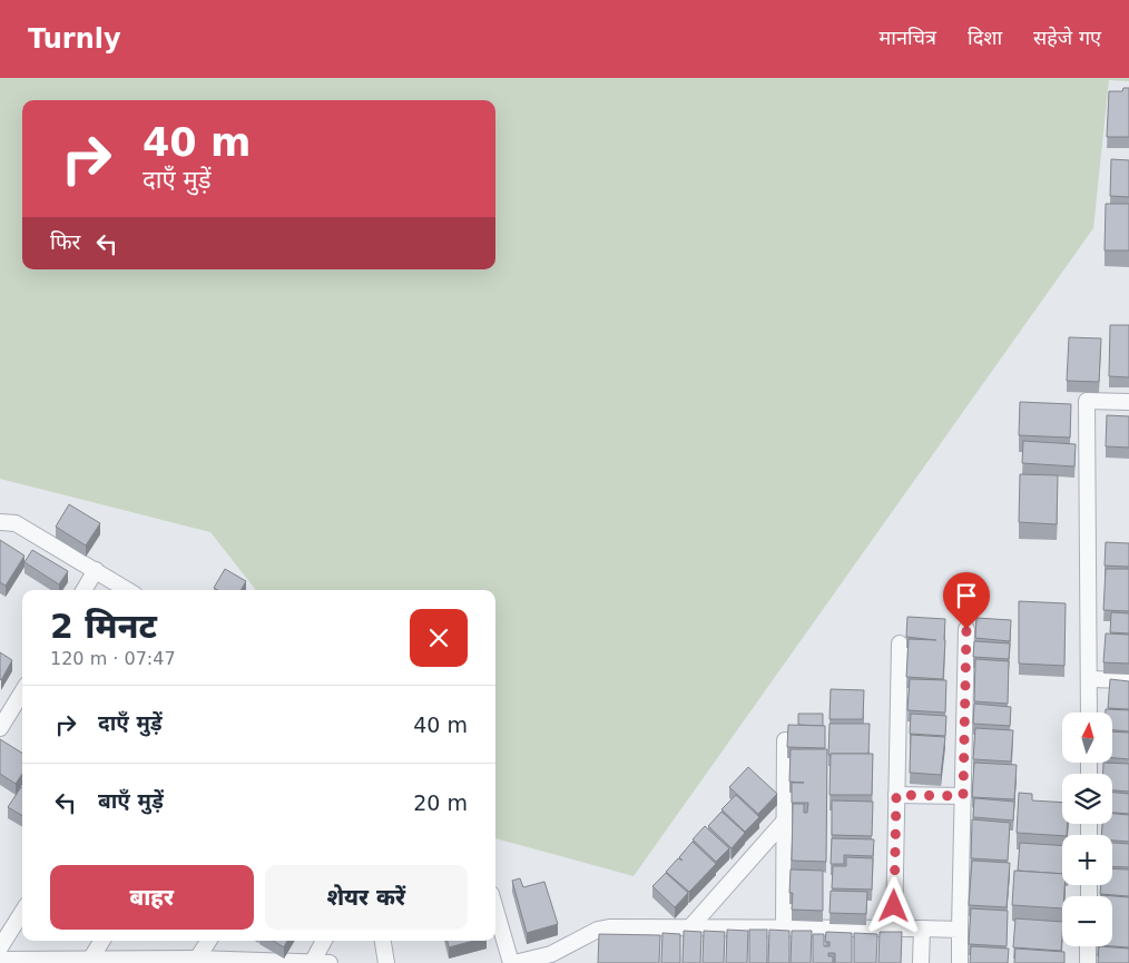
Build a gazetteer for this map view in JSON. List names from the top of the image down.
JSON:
{
  "north": "top",
  "page": {
    "header": "Turnly",
    "nav": ["मानचित्र", "दिशा", "सहेजे गए"],
    "turn": ["40 m", "दाएँ मुड़ें"],
    "then": "फिर",
    "heading": ["2 मिनट", "120 m · 07:47"],
    "list": [
      {
        "name": "दाएँ मुड़ें",
        "value": "40 m"
      },
      {
        "name": "बाएँ मुड़ें",
        "value": "20 m"
      }
    ],
    "map_buttons": ["+", "−"],
    "buttons": ["बाहर", "शेयर करें"]
  }
}
